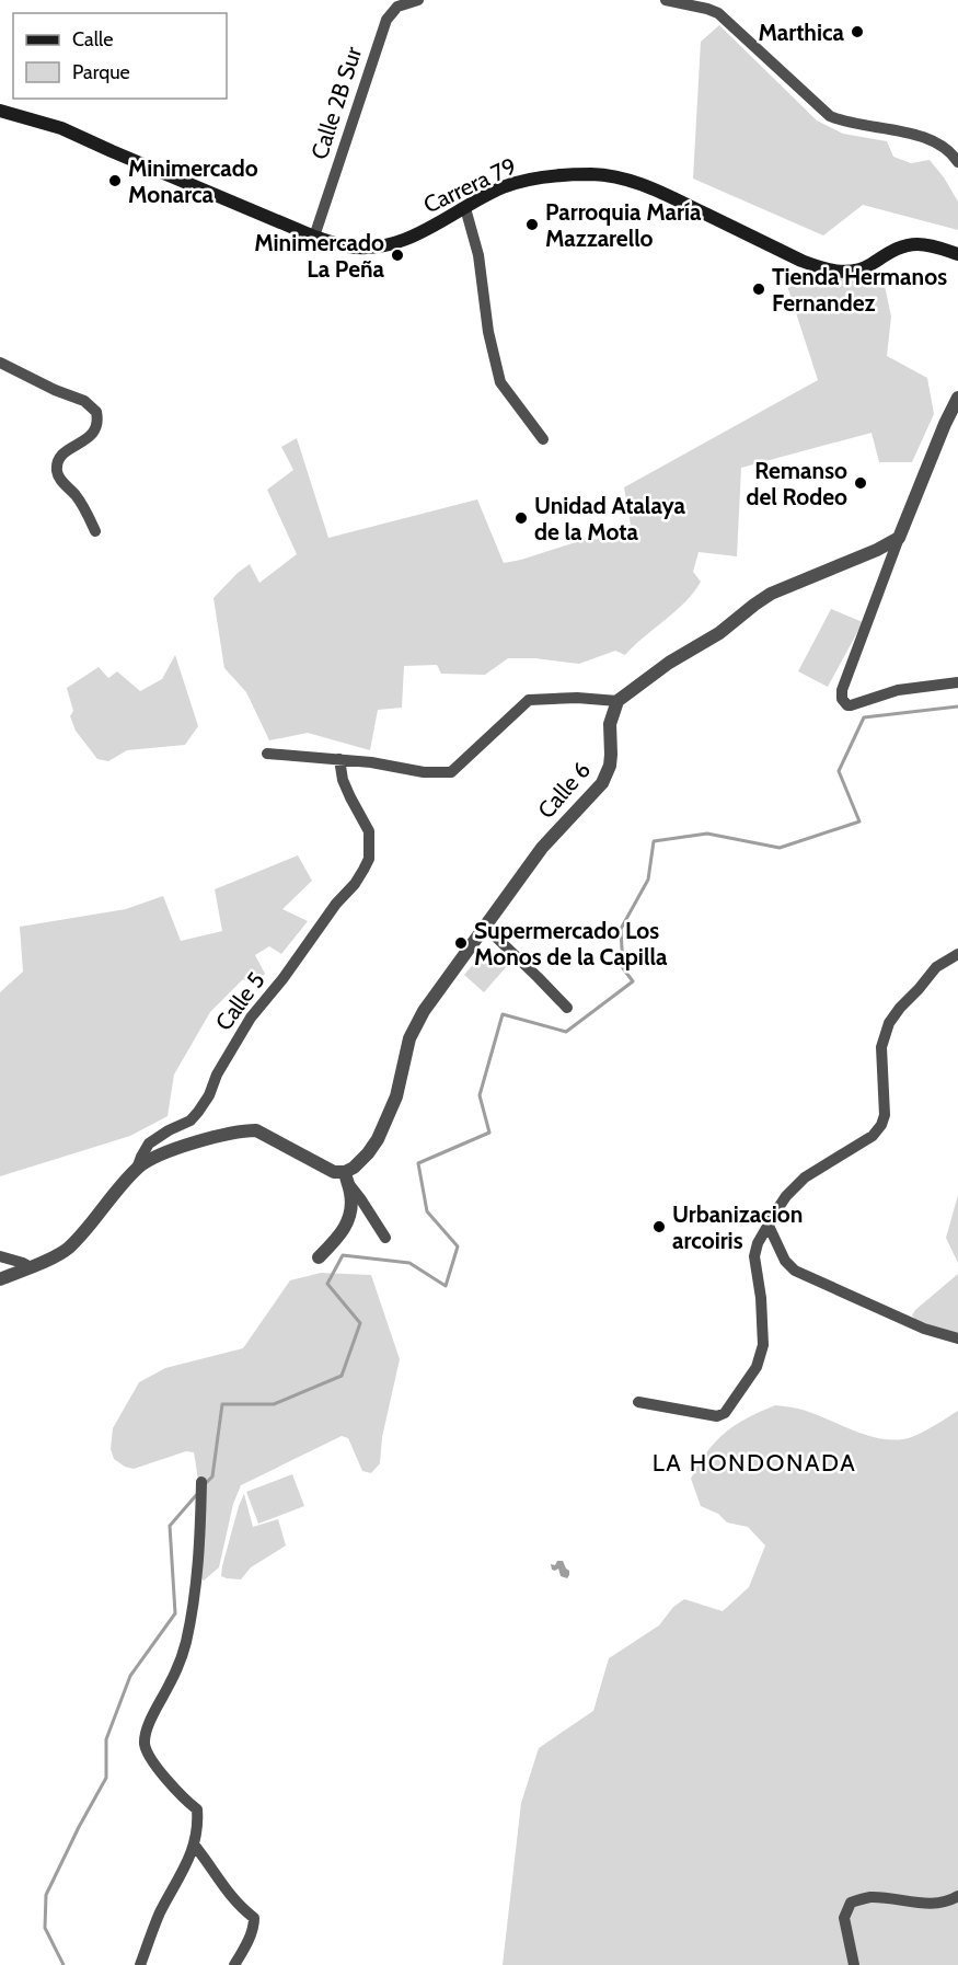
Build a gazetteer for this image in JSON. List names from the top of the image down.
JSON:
{
  "streets": {
    "main road": ["Carrera 79"],
    "street": ["Calle 2B Sur", "Calle 6", "Calle 5"]
  },
  "crossings": [
    ["Calle 2B Sur", "Carrera 79"]
  ],
  "districts": ["LA HONDONADA"],
  "places": [
    "Marthica",
    "Minimercado Monarca",
    "Parroquia María Mazzarello",
    "Minimercado La Peña",
    "Tienda Hermanos Fernandez",
    "Remanso del Rodeo",
    "Unidad Atalaya de la Mota",
    "Supermercado Los Monos de la Capilla",
    "Urbanizacion arcoiris"
  ],
  "legend": ["Calle", "Parque"]
}
